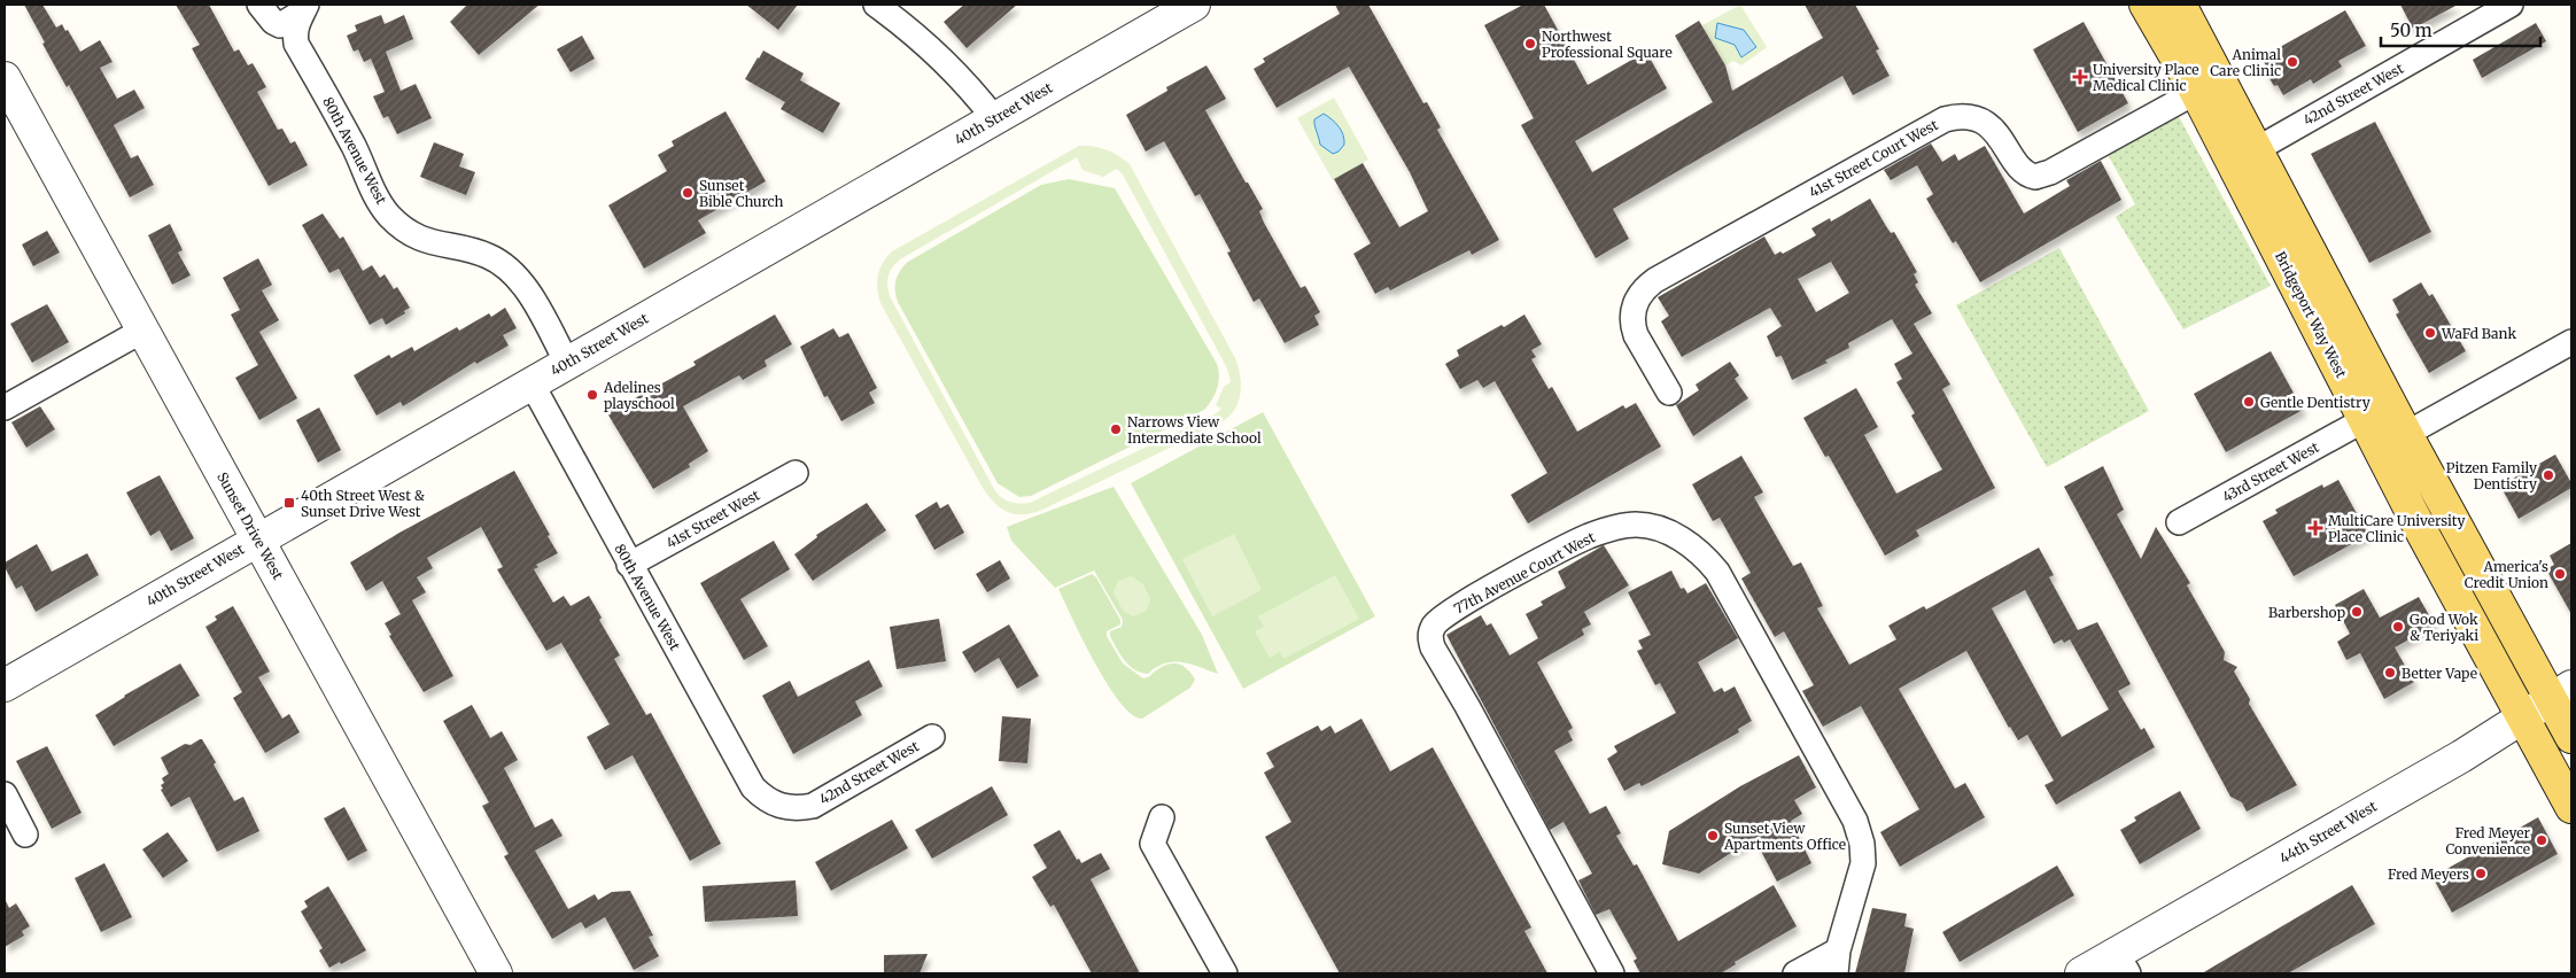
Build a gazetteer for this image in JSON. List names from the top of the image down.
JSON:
{
  "streets": {
    "main road": ["Bridgeport Way West"],
    "street": [
      "42nd Street West",
      "40th Street West",
      "80th Avenue West",
      "41st Street Court West",
      "43rd Street West",
      "41st Street West",
      "Sunset Drive West",
      "77th Avenue Court West",
      "44th Street West"
    ]
  },
  "crossings": [
    ["42nd Street West", "80th Avenue West"],
    ["42nd Street West", "Bridgeport Way West"],
    ["40th Street West", "80th Avenue West"],
    ["40th Street West", "Sunset Drive West"],
    ["80th Avenue West", "41st Street West"],
    ["41st Street Court West", "Bridgeport Way West"],
    ["Bridgeport Way West", "43rd Street West"],
    ["Bridgeport Way West", "44th Street West"]
  ],
  "places": {
    "other": [
      "Northwest Professional Square",
      "Animal Care Clinic",
      "Sunset Bible Church",
      "WaFd Bank",
      "Adelines playschool",
      "Gentle Dentistry",
      "Narrows View Intermediate School",
      "Pitzen Family Dentistry",
      "America's Credit Union",
      "Barbershop",
      "Good Wok & Teriyaki",
      "Better Vape",
      "Sunset View Apartments Office",
      "Fred Meyer Convenience",
      "Fred Meyers"
    ],
    "health": ["University Place Medical Clinic", "MultiCare University Place Clinic"],
    "transit": ["40th Street West & Sunset Drive West"]
  },
  "scale_bar": "50 m"
}
